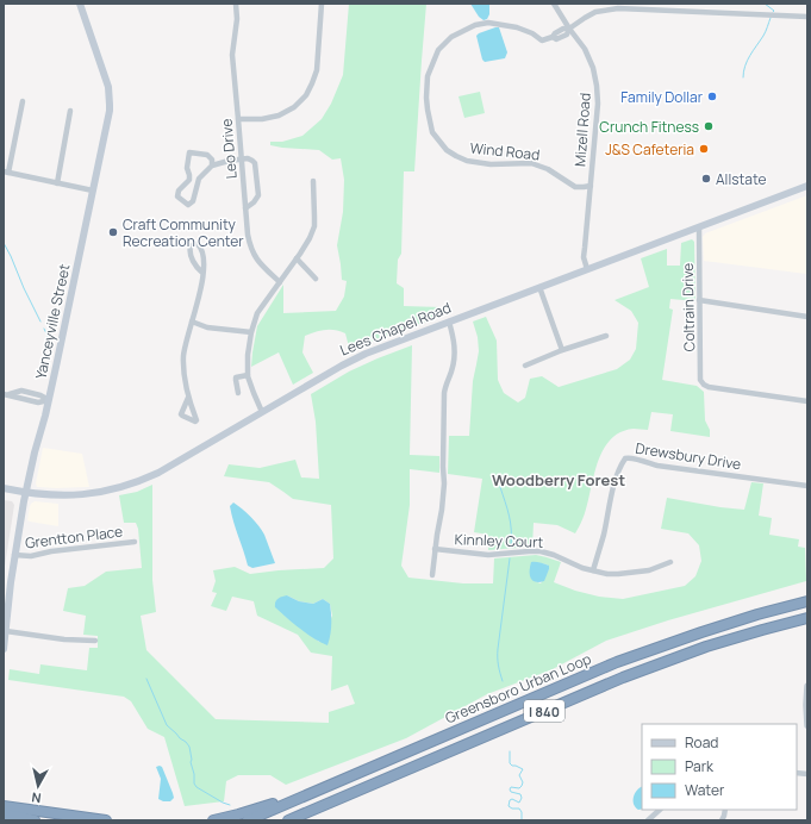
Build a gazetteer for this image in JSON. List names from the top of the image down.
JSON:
{
  "streets": {
    "highway": ["Greensboro Urban Loop", "I 840"],
    "main road": ["Yanceyville Street", "Lees Chapel Road"],
    "street": [
      "Mizell Road",
      "Leo Drive",
      "Wind Road",
      "Coltrain Drive",
      "Drewsbury Drive",
      "Grentton Place",
      "Kinnley Court"
    ]
  },
  "crossings": [
    ["Mizell Road", "Wind Road"],
    ["Mizell Road", "Lees Chapel Road"],
    ["Coltrain Drive", "Lees Chapel Road"],
    ["Yanceyville Street", "Lees Chapel Road"],
    ["Yanceyville Street", "Grentton Place"],
    ["Drewsbury Drive", "Kinnley Court"]
  ],
  "districts": ["Woodberry Forest"],
  "places": [
    "Family Dollar",
    "Crunch Fitness",
    "J&S Cafeteria",
    "Allstate",
    "Craft Community Recreation Center"
  ],
  "legend": ["Road", "Park", "Water"],
  "north": "bottom"
}
